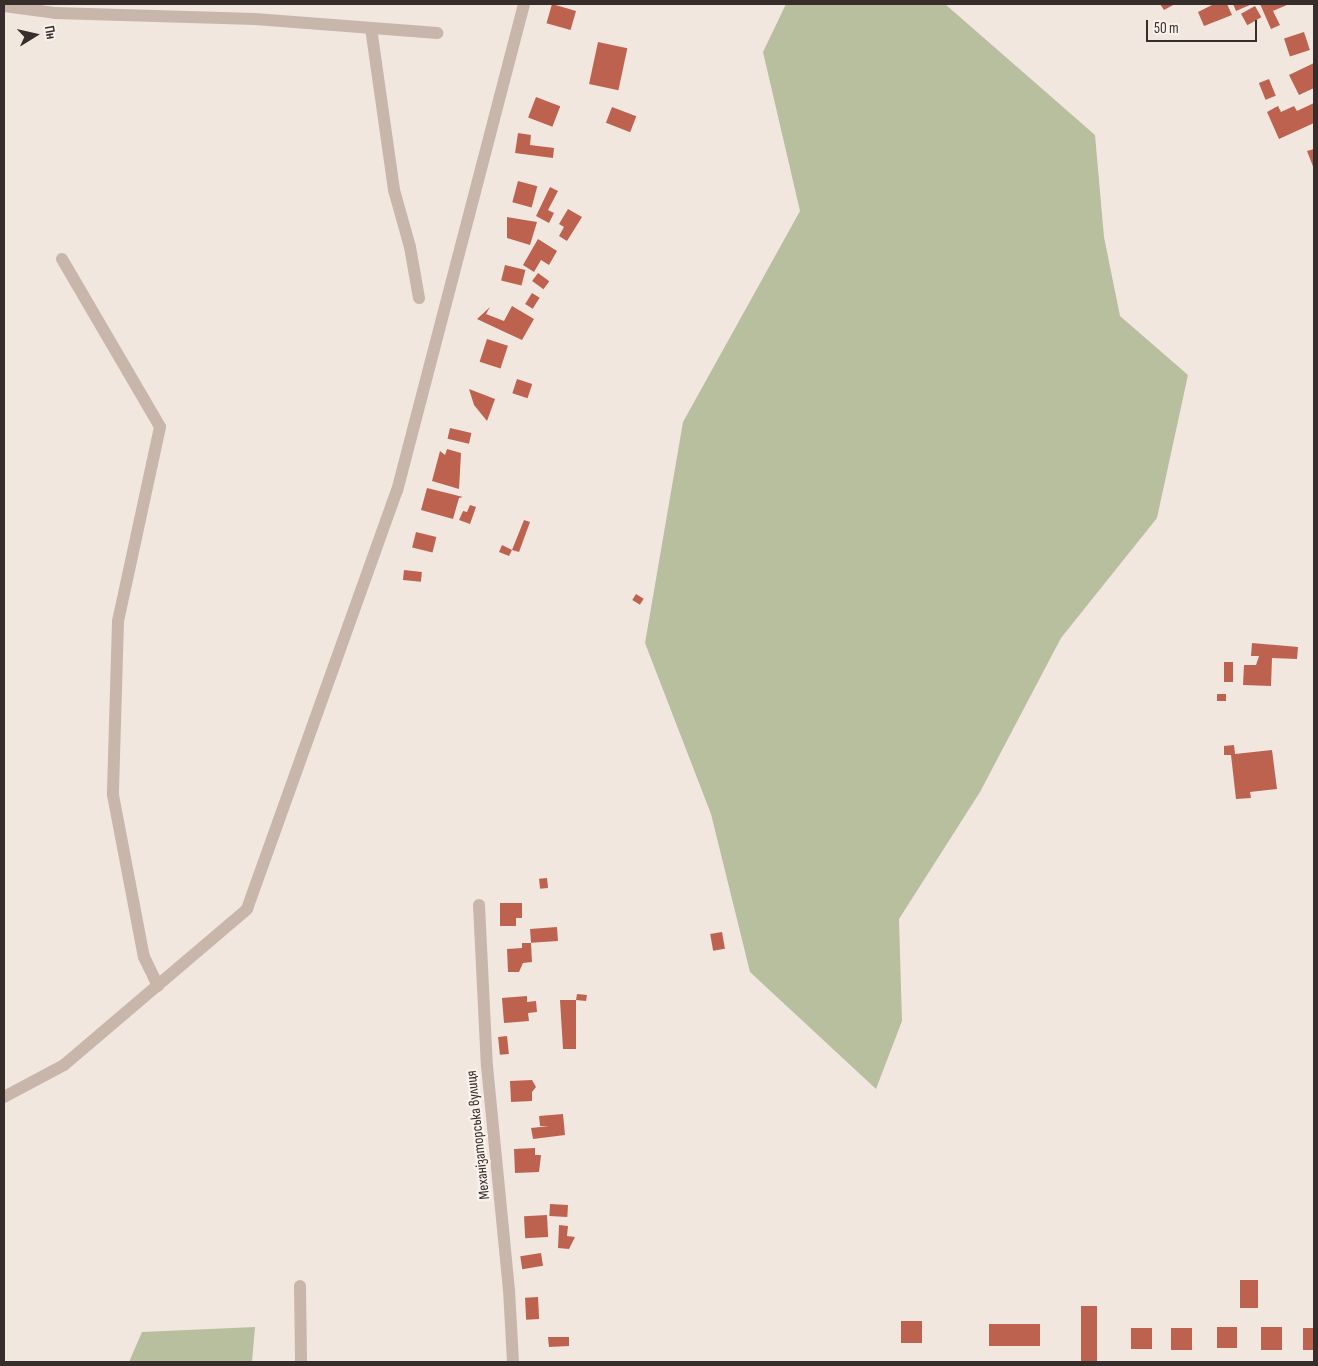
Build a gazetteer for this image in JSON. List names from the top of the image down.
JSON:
{
  "streets": {
    "street": ["Механізаторська вулиця"]
  },
  "scale_bar": "50 m",
  "north": "right"
}
